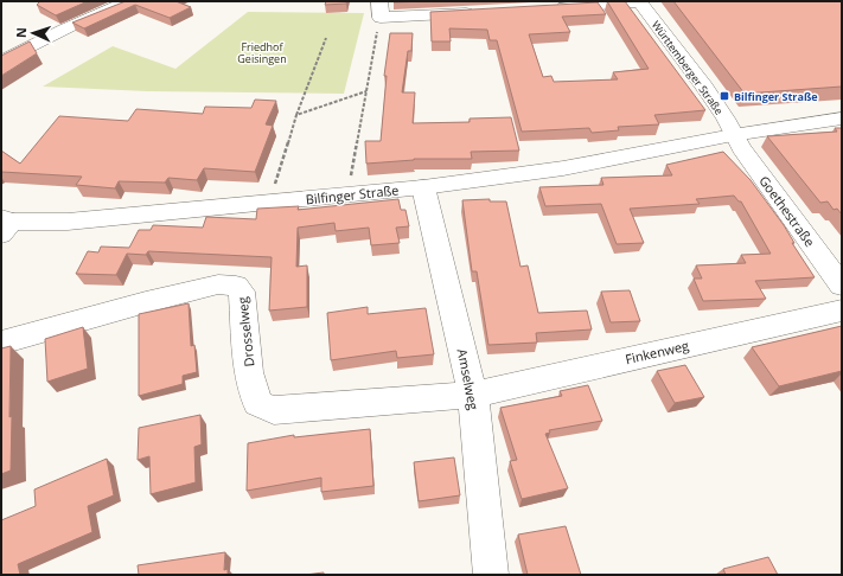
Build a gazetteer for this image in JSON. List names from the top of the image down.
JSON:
{
  "streets": {
    "street": [
      "Württemberger Straße",
      "Bilfinger Straße",
      "Goethestraße",
      "Drosselweg",
      "Finkenweg",
      "Amselweg"
    ]
  },
  "crossings": [
    ["Württemberger Straße", "Bilfinger Straße"],
    ["Württemberger Straße", "Goethestraße"],
    ["Bilfinger Straße", "Goethestraße"],
    ["Bilfinger Straße", "Amselweg"],
    ["Drosselweg", "Finkenweg"],
    ["Drosselweg", "Amselweg"],
    ["Finkenweg", "Amselweg"]
  ],
  "parks": ["Friedhof Geisingen"],
  "places": {
    "transit": ["Bilfinger Straße"]
  },
  "north": "left"
}
